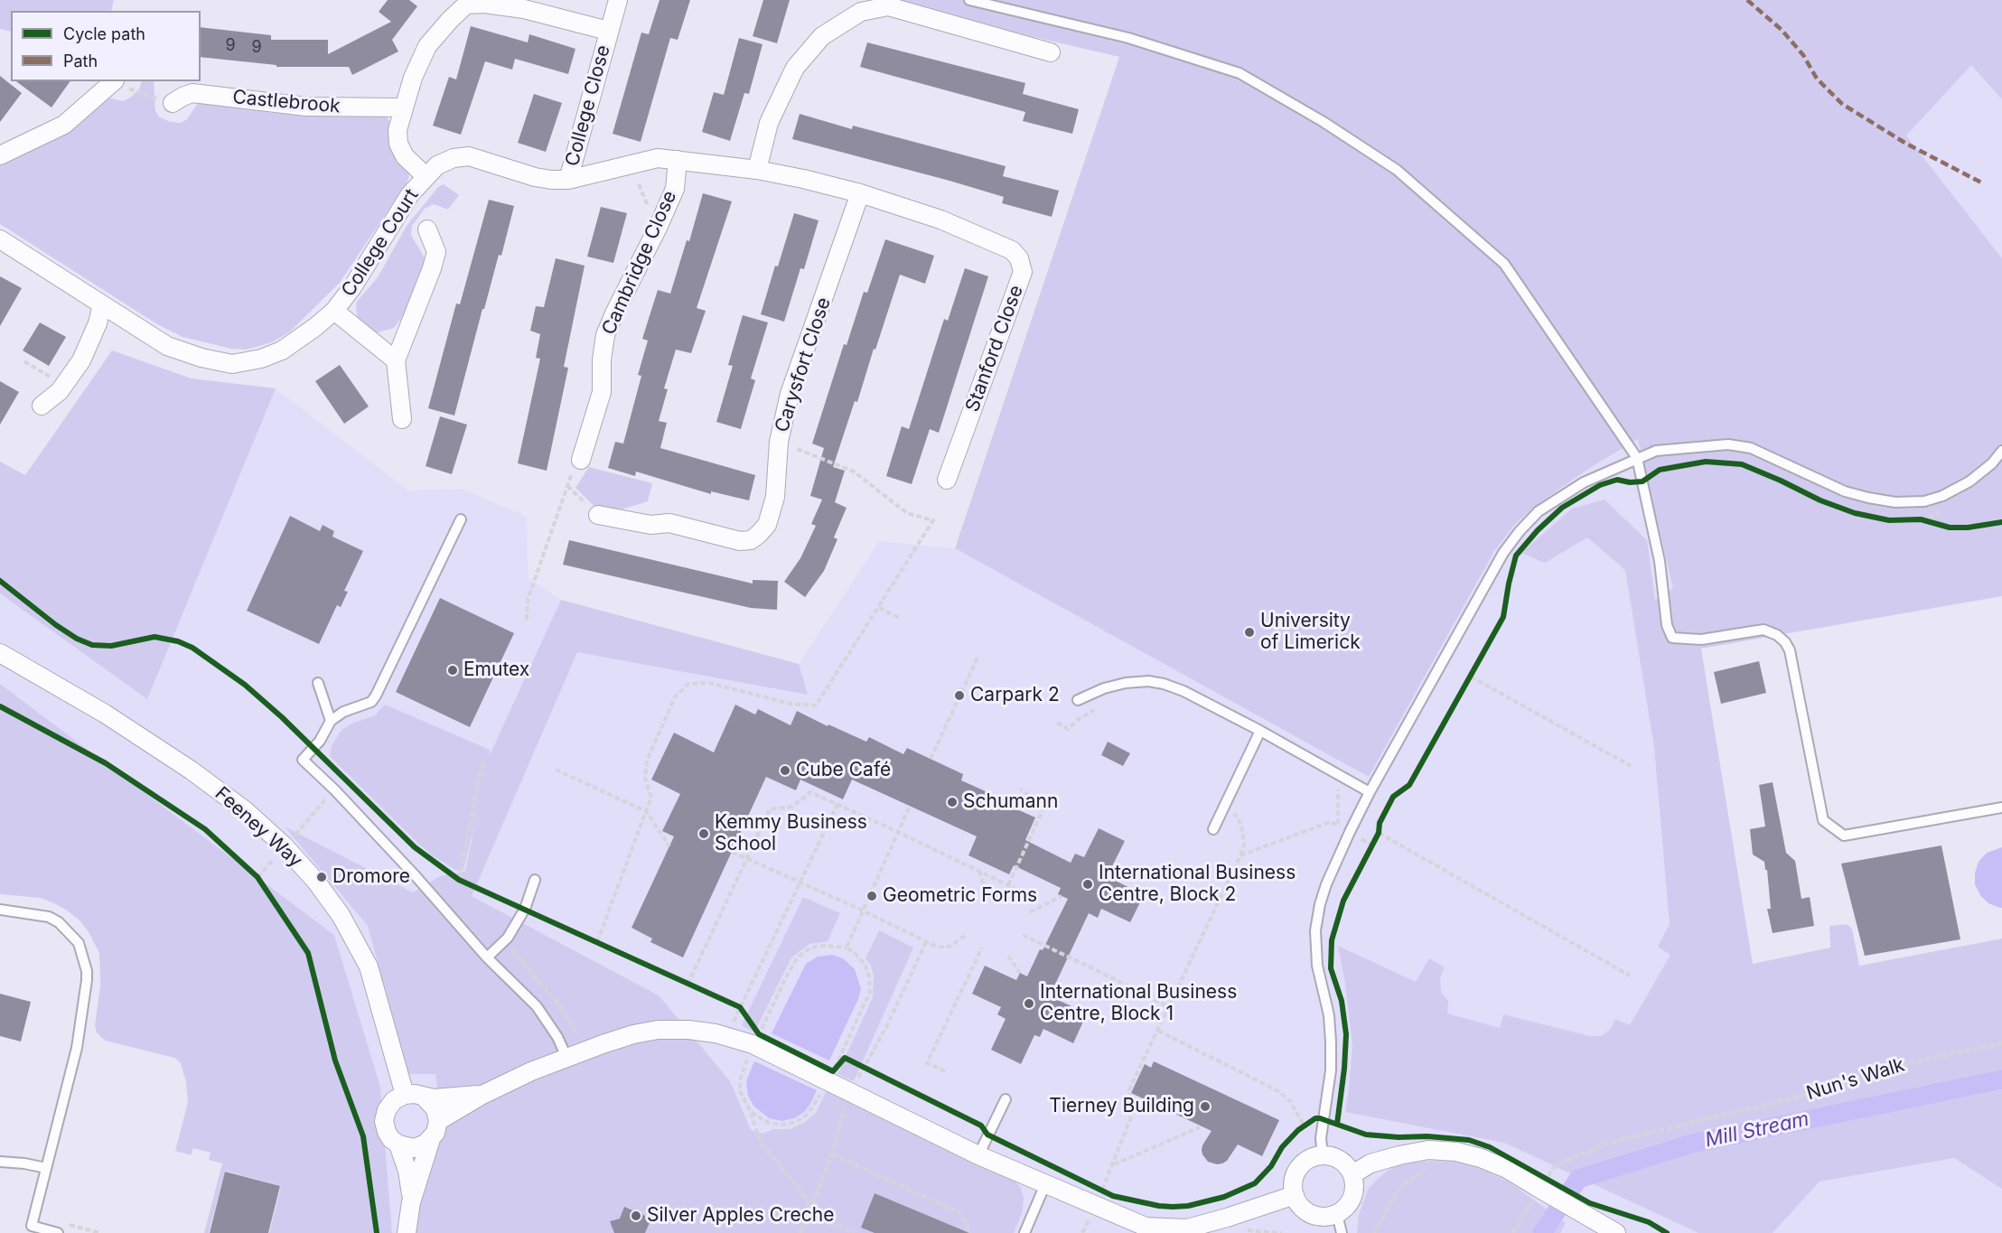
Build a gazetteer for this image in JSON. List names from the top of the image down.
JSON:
{
  "streets": {
    "street": [
      "Castlebrook",
      "College Close",
      "College Court",
      "Cambridge Close",
      "Stanford Close",
      "Carysfort Close",
      "Feeney Way"
    ],
    "path": ["Nun's Walk"]
  },
  "crossings": [
    ["Castlebrook", "College Close"],
    ["College Close", "College Court"],
    ["College Court", "Cambridge Close"],
    ["College Court", "Stanford Close"],
    ["College Court", "Carysfort Close"],
    ["Stanford Close", "Carysfort Close"]
  ],
  "water": ["Mill Stream"],
  "places": [
    "University of Limerick",
    "Emutex",
    "Carpark 2",
    "Cube Café",
    "Schumann",
    "Kemmy Business School",
    "Dromore",
    "International Business Centre, Block 2",
    "Geometric Forms",
    "International Business Centre, Block 1",
    "Tierney Building",
    "Silver Apples Creche"
  ],
  "house_numbers": ["9", "9"],
  "legend": ["Cycle path", "Path"]
}
